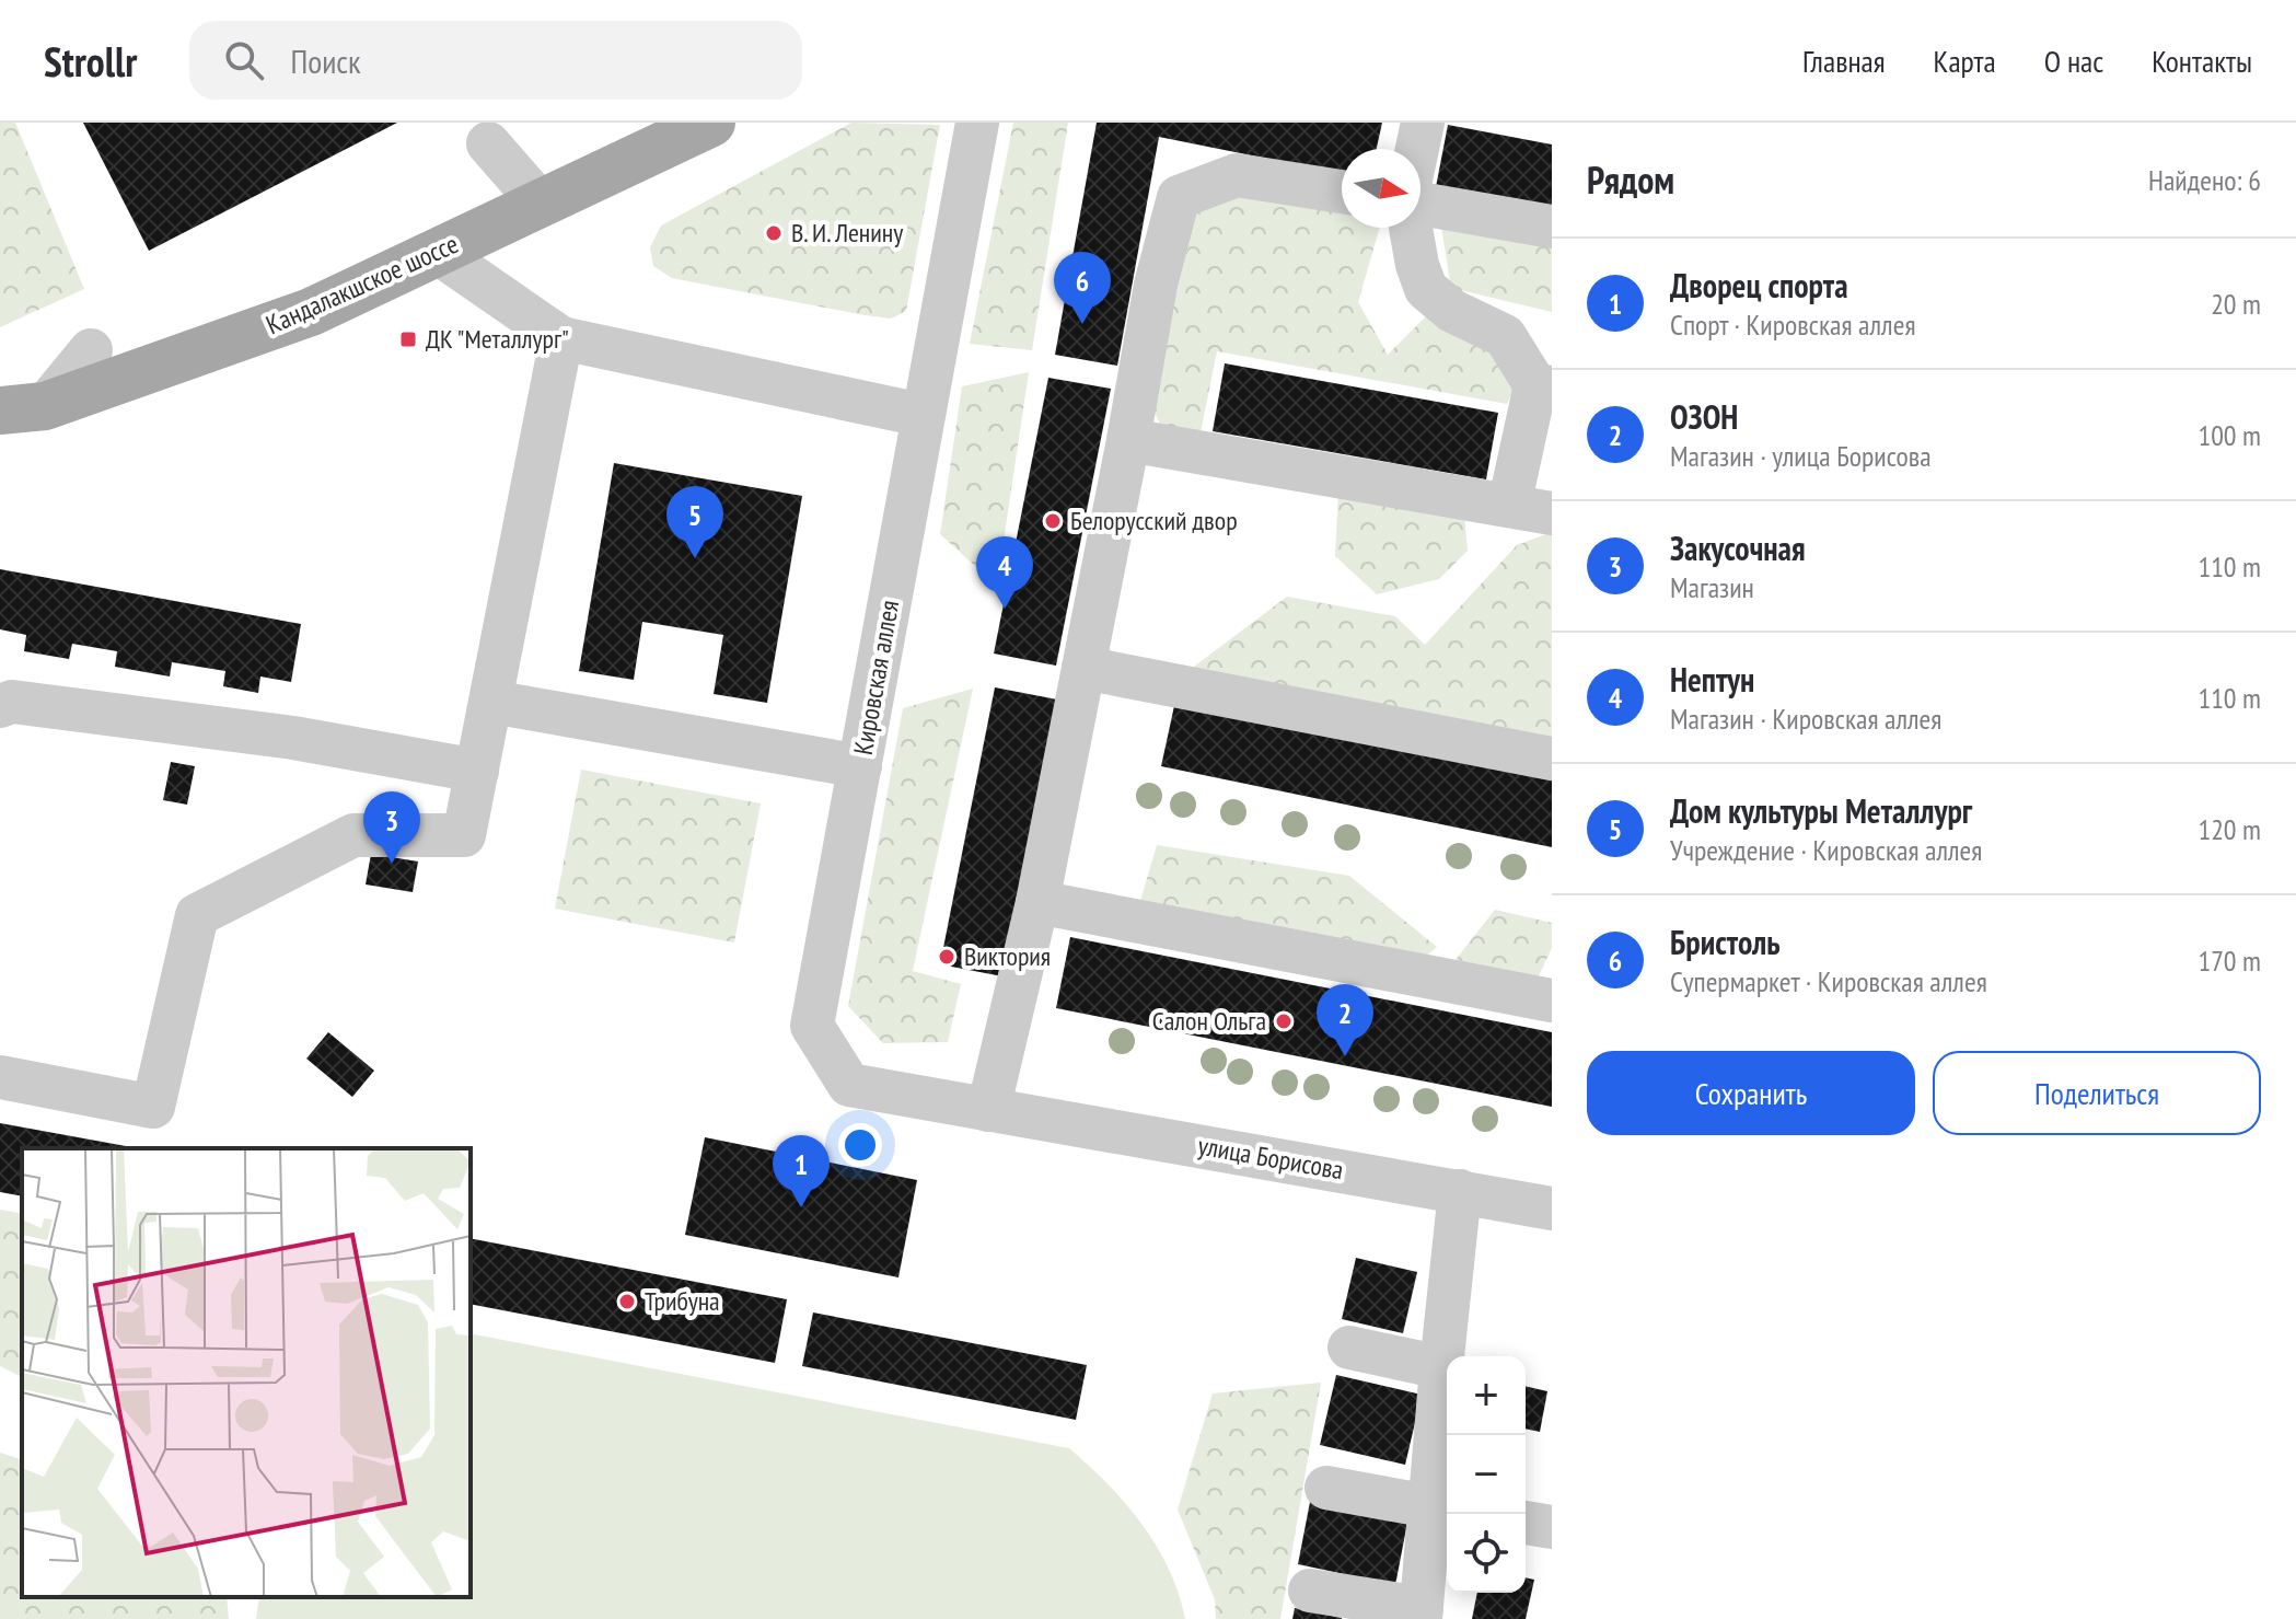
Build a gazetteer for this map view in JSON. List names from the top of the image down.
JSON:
{
  "streets": {
    "main road": ["Кандалакшское шоссе"],
    "street": ["Кировская аллея", "улица Борисова"]
  },
  "crossings": [
    ["Кировская аллея", "улица Борисова"]
  ],
  "places": {
    "other": [
      "В. И. Ленину",
      "Белорусский двор",
      "Виктория",
      "Салон Ольга",
      "Трибуна"
    ],
    "transit": ["ДК \"Металлург\""]
  },
  "north": "right",
  "page": {
    "header": "Strollr",
    "search": "Поиск",
    "nav": [
      "Главная",
      "Карта",
      "О нас",
      "Контакты"
    ],
    "heading": ["Рядом", "Найдено: 6"],
    "list": [
      {
        "mark": "1",
        "name": "Дворец спорта",
        "note": "Спорт · Кировская аллея",
        "value": "20 m"
      },
      {
        "mark": "2",
        "name": "ОЗОН",
        "note": "Магазин · улица Борисова",
        "value": "100 m"
      },
      {
        "mark": "3",
        "name": "Закусочная",
        "note": "Магазин",
        "value": "110 m"
      },
      {
        "mark": "4",
        "name": "Нептун",
        "note": "Магазин · Кировская аллея",
        "value": "110 m"
      },
      {
        "mark": "5",
        "name": "Дом культуры Металлург",
        "note": "Учреждение · Кировская аллея",
        "value": "120 m"
      },
      {
        "mark": "6",
        "name": "Бристоль",
        "note": "Супермаркет · Кировская аллея",
        "value": "170 m"
      }
    ],
    "pins": [
      "6",
      "5",
      "4",
      "3",
      "2",
      "1"
    ],
    "buttons": ["Сохранить", "Поделиться"],
    "map_buttons": ["+", "−"]
  }
}
